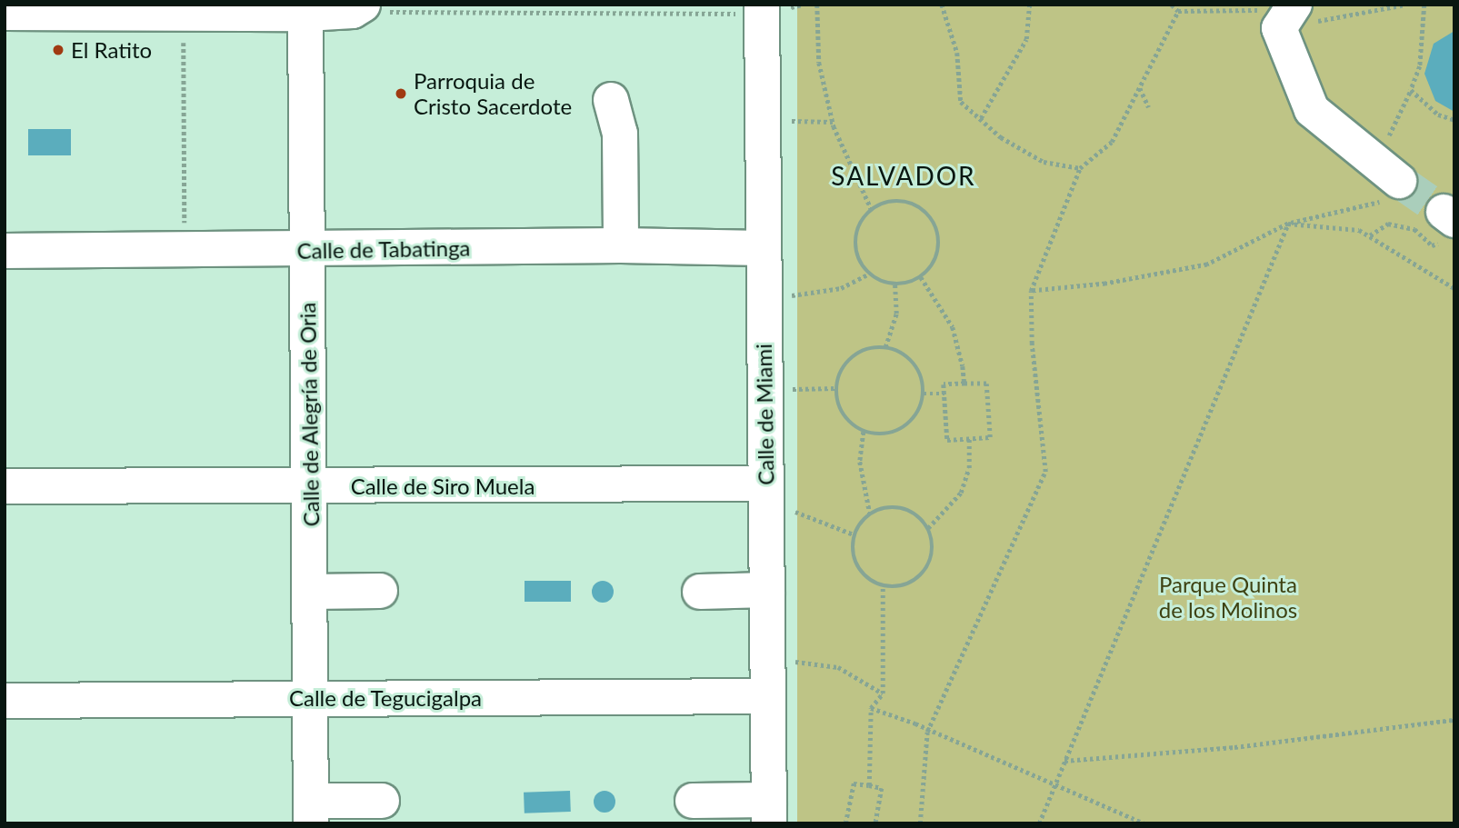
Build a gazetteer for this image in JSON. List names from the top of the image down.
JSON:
{
  "streets": {
    "street": [
      "Calle de Tabatinga",
      "Calle de Alegría de Oria",
      "Calle de Miami",
      "Calle de Siro Muela",
      "Calle de Tegucigalpa"
    ]
  },
  "crossings": [
    ["Calle de Tabatinga", "Calle de Alegría de Oria"],
    ["Calle de Tabatinga", "Calle de Miami"],
    ["Calle de Alegría de Oria", "Calle de Siro Muela"],
    ["Calle de Alegría de Oria", "Calle de Tegucigalpa"],
    ["Calle de Miami", "Calle de Siro Muela"],
    ["Calle de Miami", "Calle de Tegucigalpa"]
  ],
  "districts": ["SALVADOR"],
  "parks": ["Parque Quinta de los Molinos"],
  "places": ["El Ratito", "Parroquia de Cristo Sacerdote"]
}
